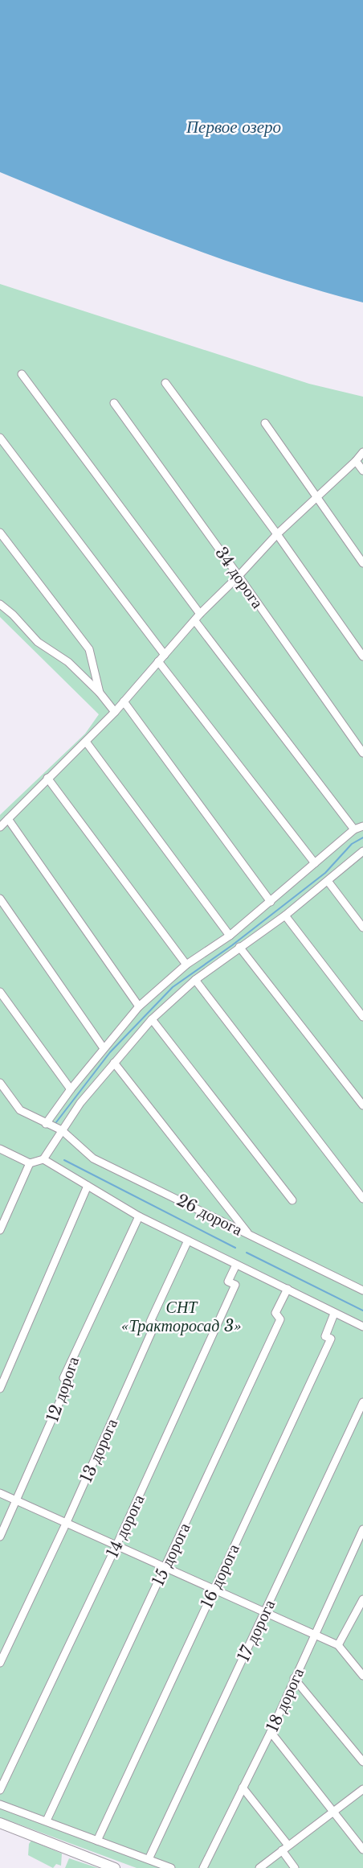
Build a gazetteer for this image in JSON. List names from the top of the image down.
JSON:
{
  "streets": {
    "street": [
      "34 дорога",
      "26 дорога",
      "12 дорога",
      "13 дорога",
      "14 дорога",
      "15 дорога",
      "16 дорога",
      "17 дорога",
      "18 дорога"
    ]
  },
  "water": ["Первое озеро"],
  "parks": ["СНТ «Тракторосад 3»"]
}
